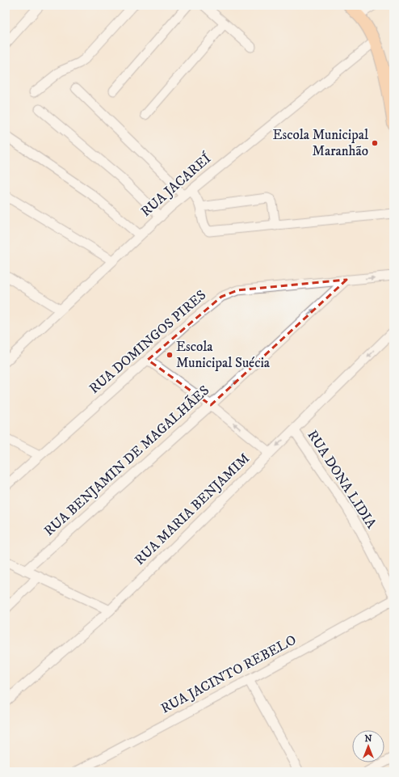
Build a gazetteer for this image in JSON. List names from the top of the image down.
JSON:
{
  "streets": {
    "street": [
      "RUA JACAREÍ",
      "RUA DOMINGOS PIRES",
      "RUA BENJAMIN DE MAGALHÃES",
      "RUA DONA LIDIA",
      "RUA MARIA BENJAMIM",
      "RUA JACINTO REBELO"
    ]
  },
  "crossings": [
    ["RUA DOMINGOS PIRES", "RUA BENJAMIN DE MAGALHÃES"],
    ["RUA DONA LIDIA", "RUA MARIA BENJAMIM"]
  ],
  "one_way": ["RUA BENJAMIN DE MAGALHÃES"],
  "places": ["Escola Municipal Maranhão", "Escola Municipal Suécia"],
  "north": "top"
}
